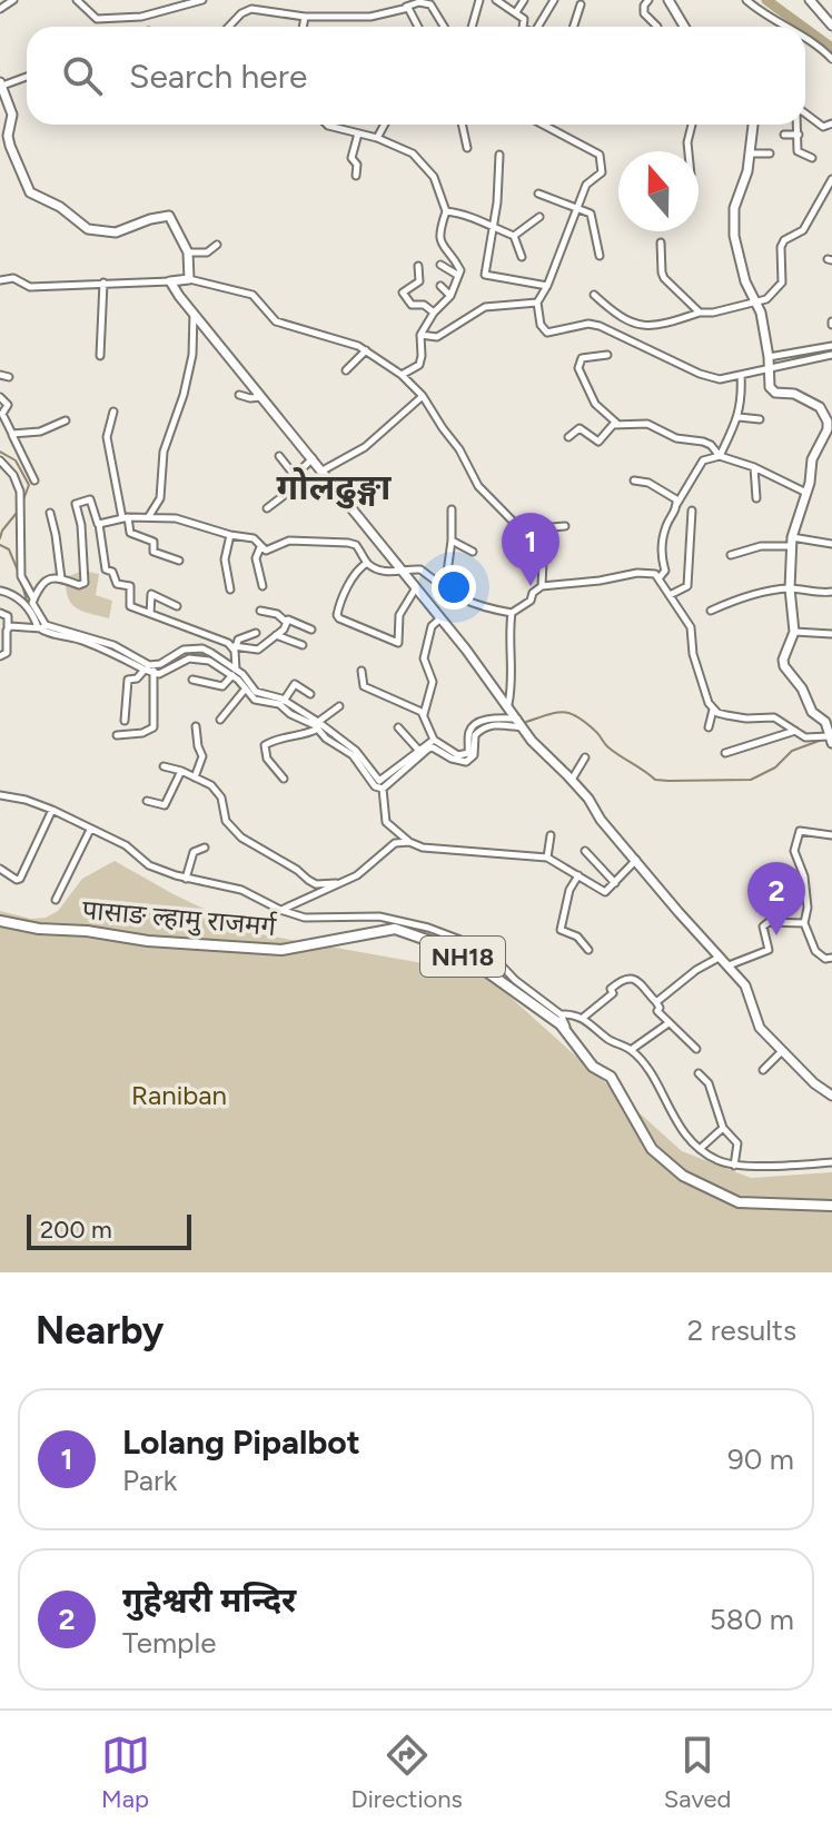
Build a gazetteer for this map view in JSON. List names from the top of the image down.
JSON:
{
  "streets": {
    "main road": ["पासाङ ल्हामु राजमर्ग", "NH18"]
  },
  "districts": ["गोलढुङ्गा"],
  "parks": ["Raniban"],
  "scale_bar": "200 m",
  "north": "top",
  "page": {
    "search": "Search here",
    "pins": ["1", "2"],
    "scale": "200 m",
    "heading": ["Nearby", "2 results"],
    "list": [
      {
        "mark": "1",
        "name": "Lolang Pipalbot",
        "note": "Park",
        "value": "90 m"
      },
      {
        "mark": "2",
        "name": "गुहेश्वरी मन्दिर",
        "note": "Temple",
        "value": "580 m"
      }
    ],
    "nav": ["Map", "Directions", "Saved"]
  }
}
